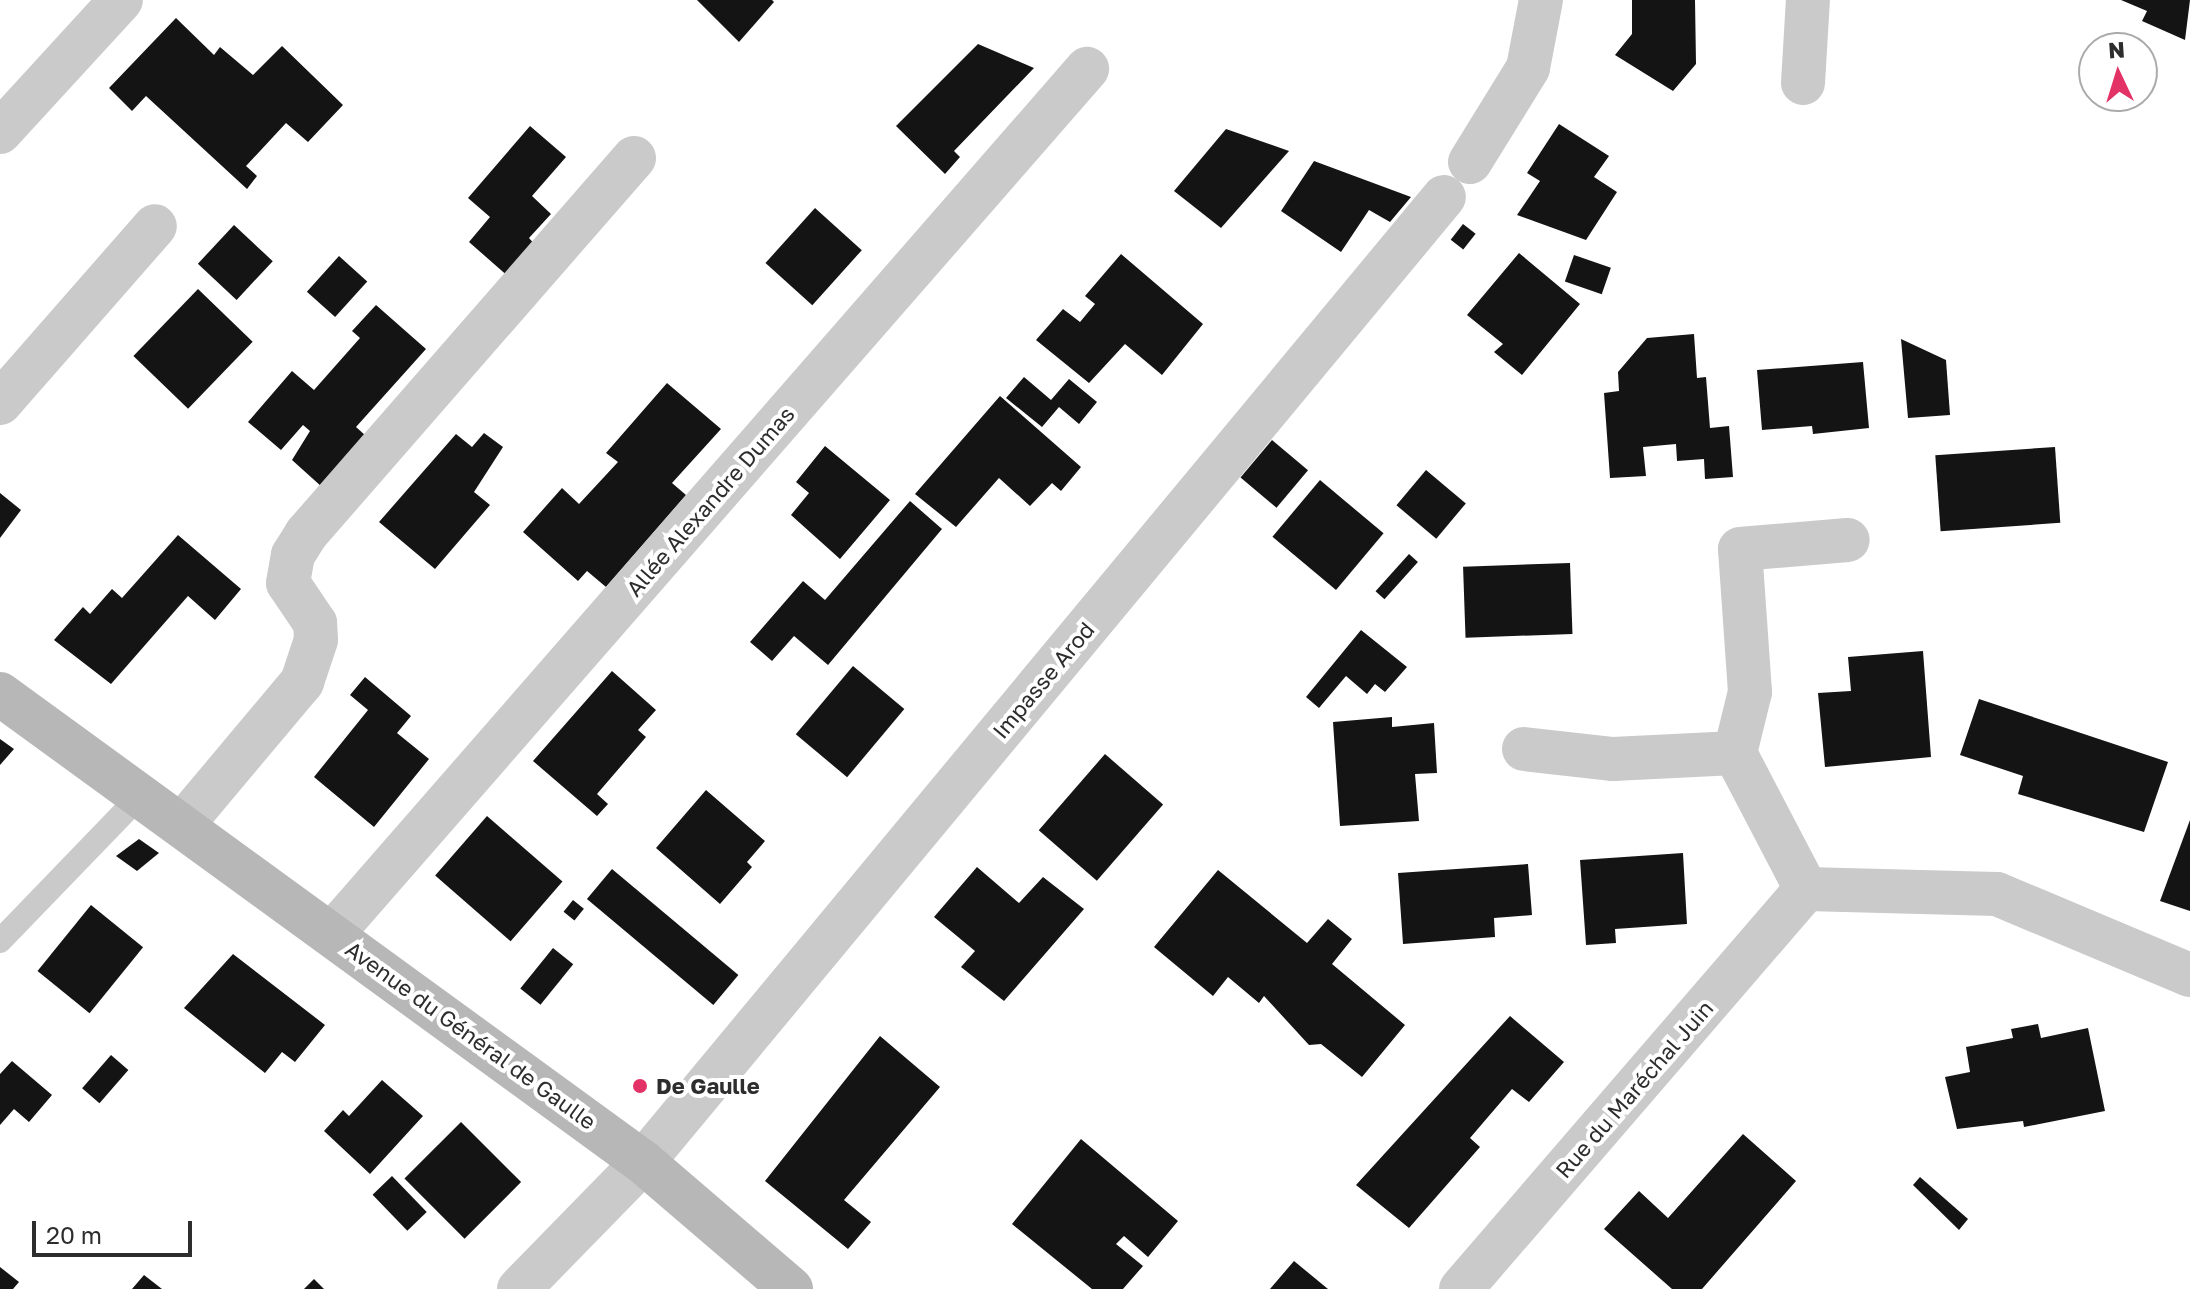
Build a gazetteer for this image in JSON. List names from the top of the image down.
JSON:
{
  "streets": {
    "main road": ["Avenue du Général de Gaulle"],
    "street": ["Allée Alexandre Dumas", "Impasse Arod", "Rue du Maréchal Juin"]
  },
  "crossings": [
    ["Allée Alexandre Dumas", "Avenue du Général de Gaulle"],
    ["Impasse Arod", "Avenue du Général de Gaulle"]
  ],
  "places": ["De Gaulle"],
  "scale_bar": "20 m",
  "north": "top"
}
